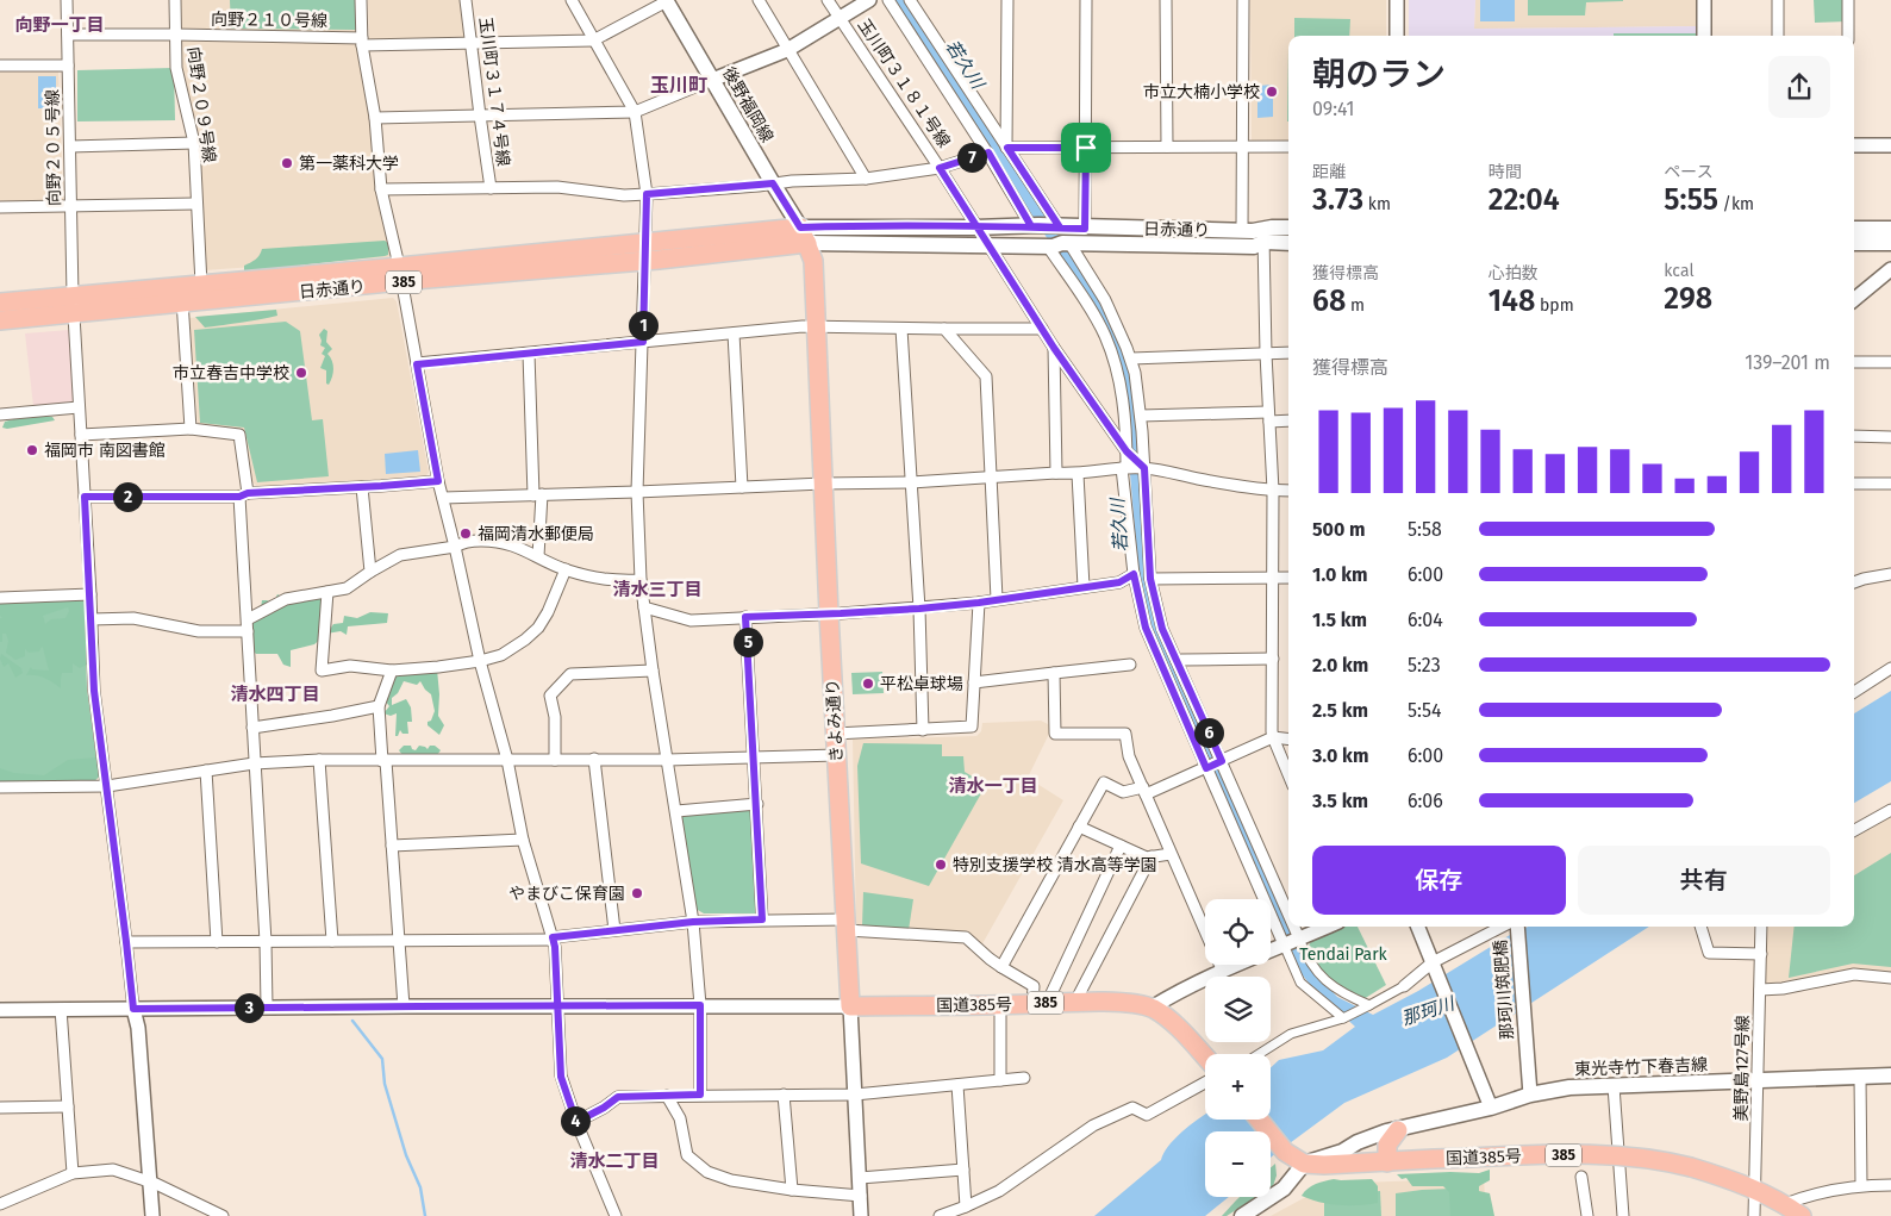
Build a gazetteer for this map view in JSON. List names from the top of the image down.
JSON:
{
  "streets": {
    "highway": [
      "日赤通り",
      "385",
      "きよみ通り",
      "国道385号"
    ],
    "main road": ["後野福岡線", "東光寺竹下春吉線"],
    "street": [
      "向野２１０号線",
      "玉川町３１８１号線",
      "玉川町３１７４号線",
      "向野２０９号線",
      "向野２０５号線",
      "那珂川筑肥橋",
      "美野島127号線"
    ]
  },
  "crossings": [
    ["向野２１０号線", "玉川町３１７４号線"],
    ["向野２１０号線", "向野２０９号線"],
    ["向野２１０号線", "向野２０５号線"],
    ["向野２０９号線", "日赤通り"],
    ["後野福岡線", "日赤通り"],
    ["後野福岡線", "きよみ通り"],
    ["向野２０５号線", "日赤通り"],
    ["日赤通り", "きよみ通り"],
    ["きよみ通り", "国道385号"],
    ["那珂川筑肥橋", "東光寺竹下春吉線"],
    ["国道385号", "東光寺竹下春吉線"],
    ["国道385号", "美野島127号線"],
    ["東光寺竹下春吉線", "美野島127号線"]
  ],
  "districts": [
    "向野一丁目",
    "玉川町",
    "清水三丁目",
    "清水四丁目",
    "清水一丁目",
    "清水二丁目"
  ],
  "water": ["若久川", "那珂川"],
  "parks": ["Tendai Park"],
  "places": [
    "市立大楠小学校",
    "第一薬科大学",
    "市立春吉中学校",
    "福岡市 南図書館",
    "福岡清水郵便局",
    "平松卓球場",
    "特別支援学校 清水高等学園",
    "やまびこ保育園"
  ],
  "page": {
    "heading": ["朝のラン", "09:41"],
    "stats": [
      ["距離", "3.73 km"],
      ["時間", "22:04"],
      ["ペース", "5:55 /km"],
      ["獲得標高", "68 m"],
      ["心拍数", "148 bpm"],
      ["kcal", "298"]
    ],
    "pins": [
      "7",
      "1",
      "2",
      "5",
      "6",
      "3",
      "4"
    ],
    "chart": ["獲得標高", "139–201 m"],
    "list": [
      {
        "name": "500 m",
        "note": "5:58"
      },
      {
        "name": "1.0 km",
        "note": "6:00"
      },
      {
        "name": "1.5 km",
        "note": "6:04"
      },
      {
        "name": "2.0 km",
        "note": "5:23"
      },
      {
        "name": "2.5 km",
        "note": "5:54"
      },
      {
        "name": "3.0 km",
        "note": "6:00"
      },
      {
        "name": "3.5 km",
        "note": "6:06"
      }
    ],
    "buttons": ["保存", "共有"],
    "map_buttons": ["+", "−"]
  }
}
